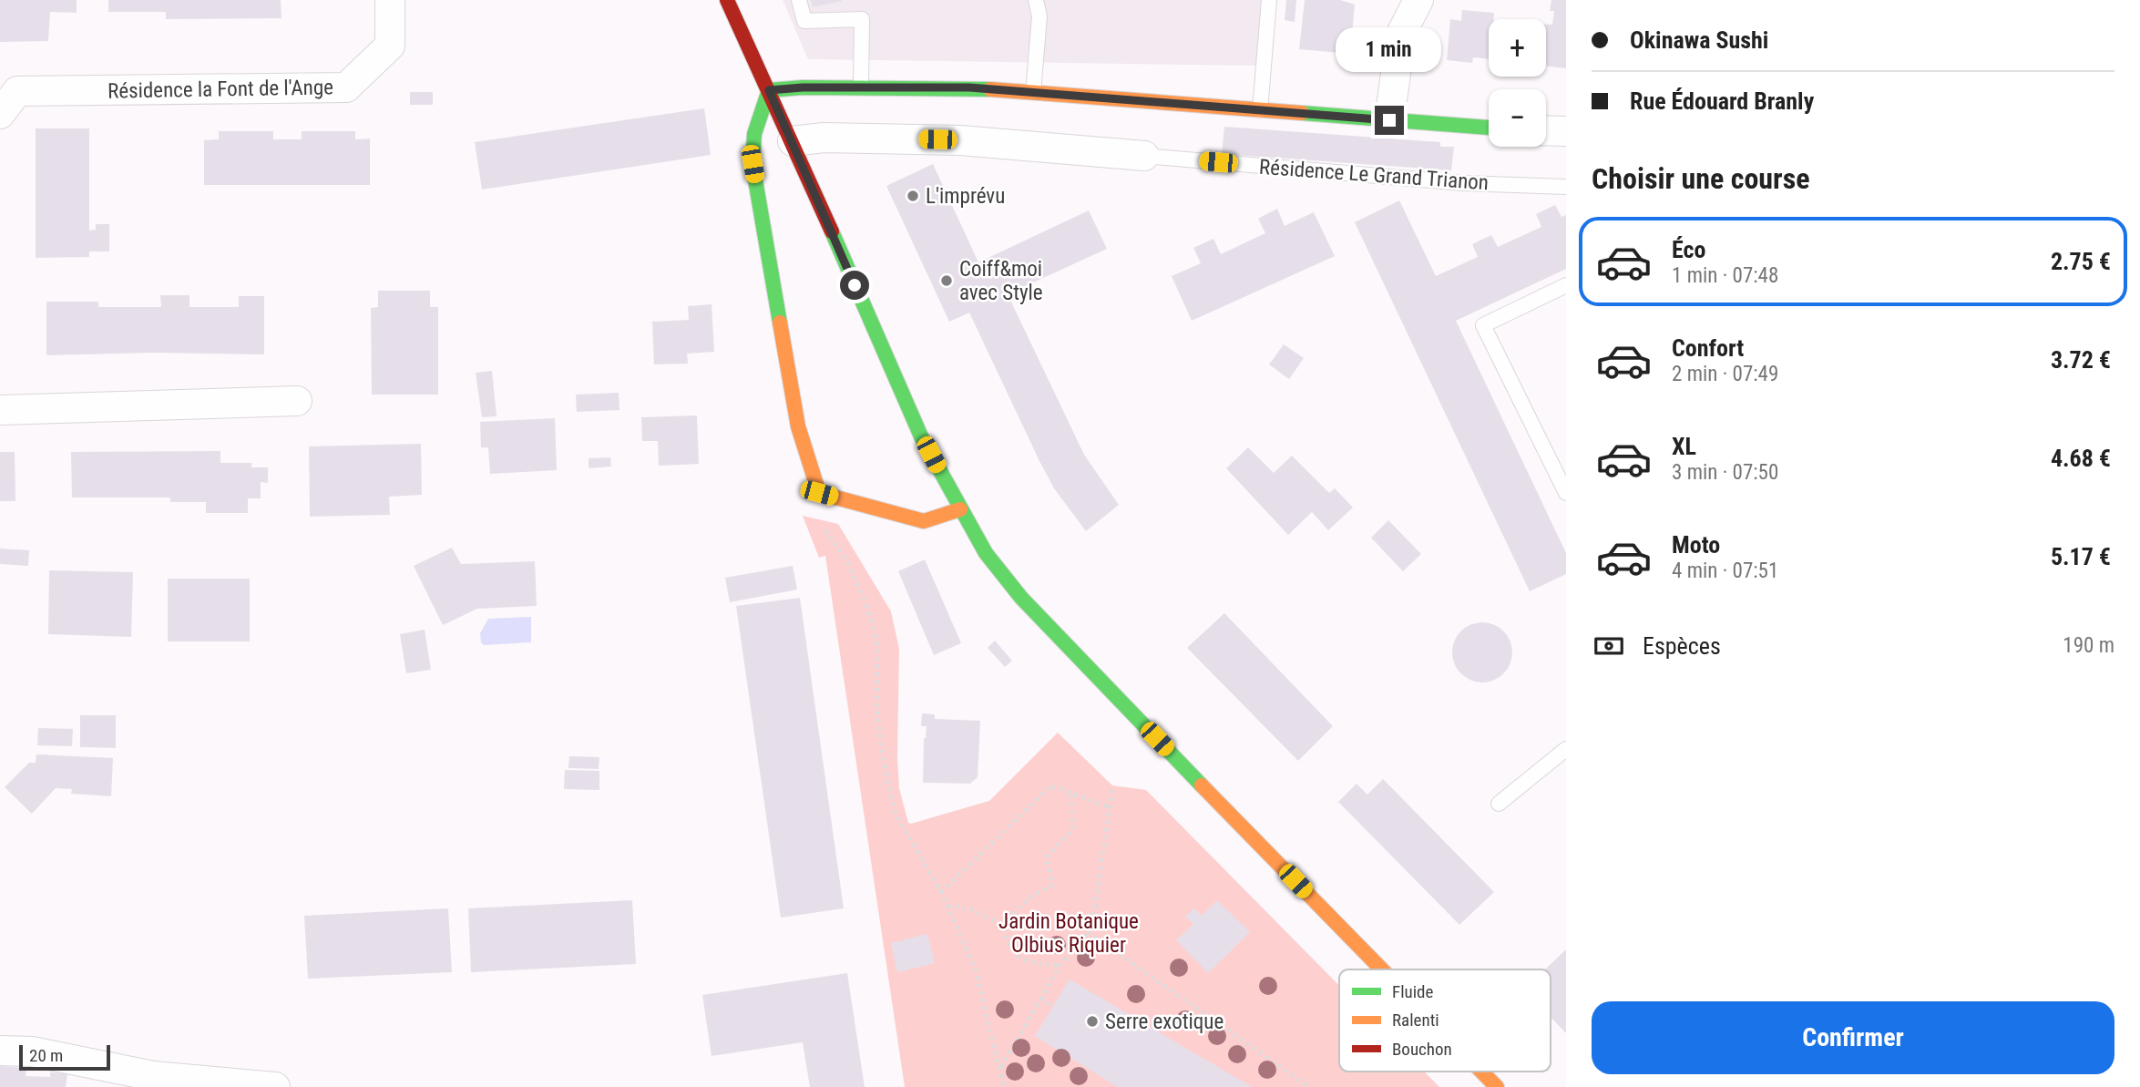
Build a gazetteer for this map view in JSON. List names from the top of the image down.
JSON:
{
  "streets": {
    "street": ["Résidence la Font de l'Ange"],
    "lane": ["Résidence Le Grand Trianon"]
  },
  "parks": ["Jardin Botanique Olbius Riquier"],
  "places": ["L'imprévu", "Coiff&moi avec Style", "Serre exotique"],
  "legend": ["Fluide", "Ralenti", "Bouchon"],
  "scale_bar": "20 m",
  "page": {
    "banner": ["Okinawa Sushi", "Rue Édouard Branly"],
    "map_buttons": ["+", "−"],
    "bubble": "1 min",
    "heading": "Choisir une course",
    "list": [
      {
        "name": "Éco",
        "note": "1 min · 07:48",
        "value": "2.75 €"
      },
      {
        "name": "Confort",
        "note": "2 min · 07:49",
        "value": "3.72 €"
      },
      {
        "name": "XL",
        "note": "3 min · 07:50",
        "value": "4.68 €"
      },
      {
        "name": "Moto",
        "note": "4 min · 07:51",
        "value": "5.17 €"
      }
    ],
    "pay": ["Espèces", "190 m"],
    "buttons": "Confirmer",
    "scale": "20 m"
  }
}
